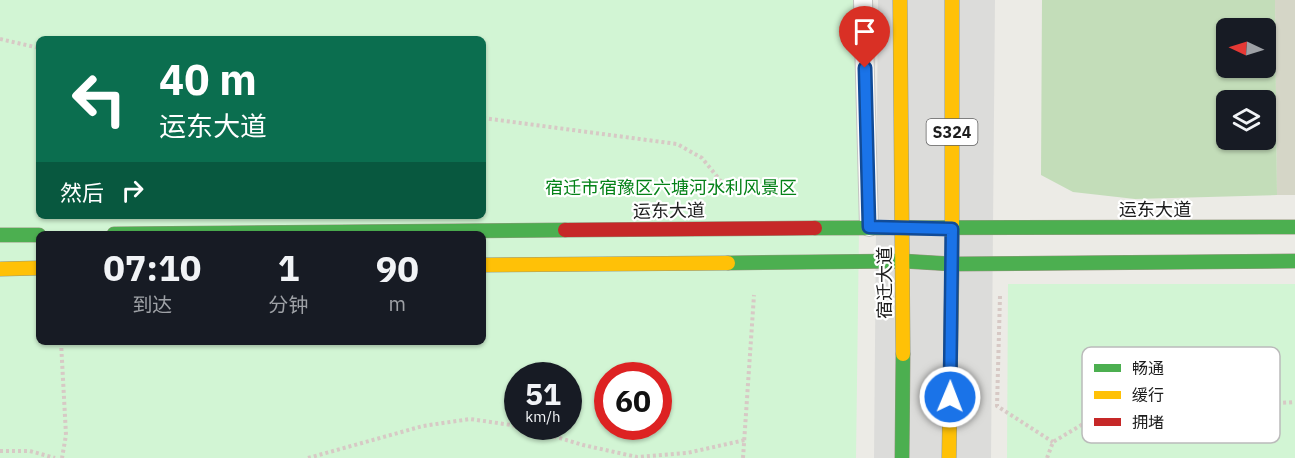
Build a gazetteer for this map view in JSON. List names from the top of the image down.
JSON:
{
  "streets": {
    "main road": ["S324", "运东大道", "宿迁大道"]
  },
  "crossings": [
    ["S324", "运东大道"],
    ["运东大道", "宿迁大道"]
  ],
  "parks": ["宿迁市宿豫区六塘河水利风景区"],
  "legend": ["畅通", "缓行", "拥堵"],
  "north": "left",
  "page": {
    "turn": ["40 m", "运东大道"],
    "then": "然后",
    "eta": [
      "07:10",
      "到达",
      "1",
      "分钟",
      "90",
      "m"
    ],
    "speed": "51 km/h",
    "limit": "60"
  }
}
